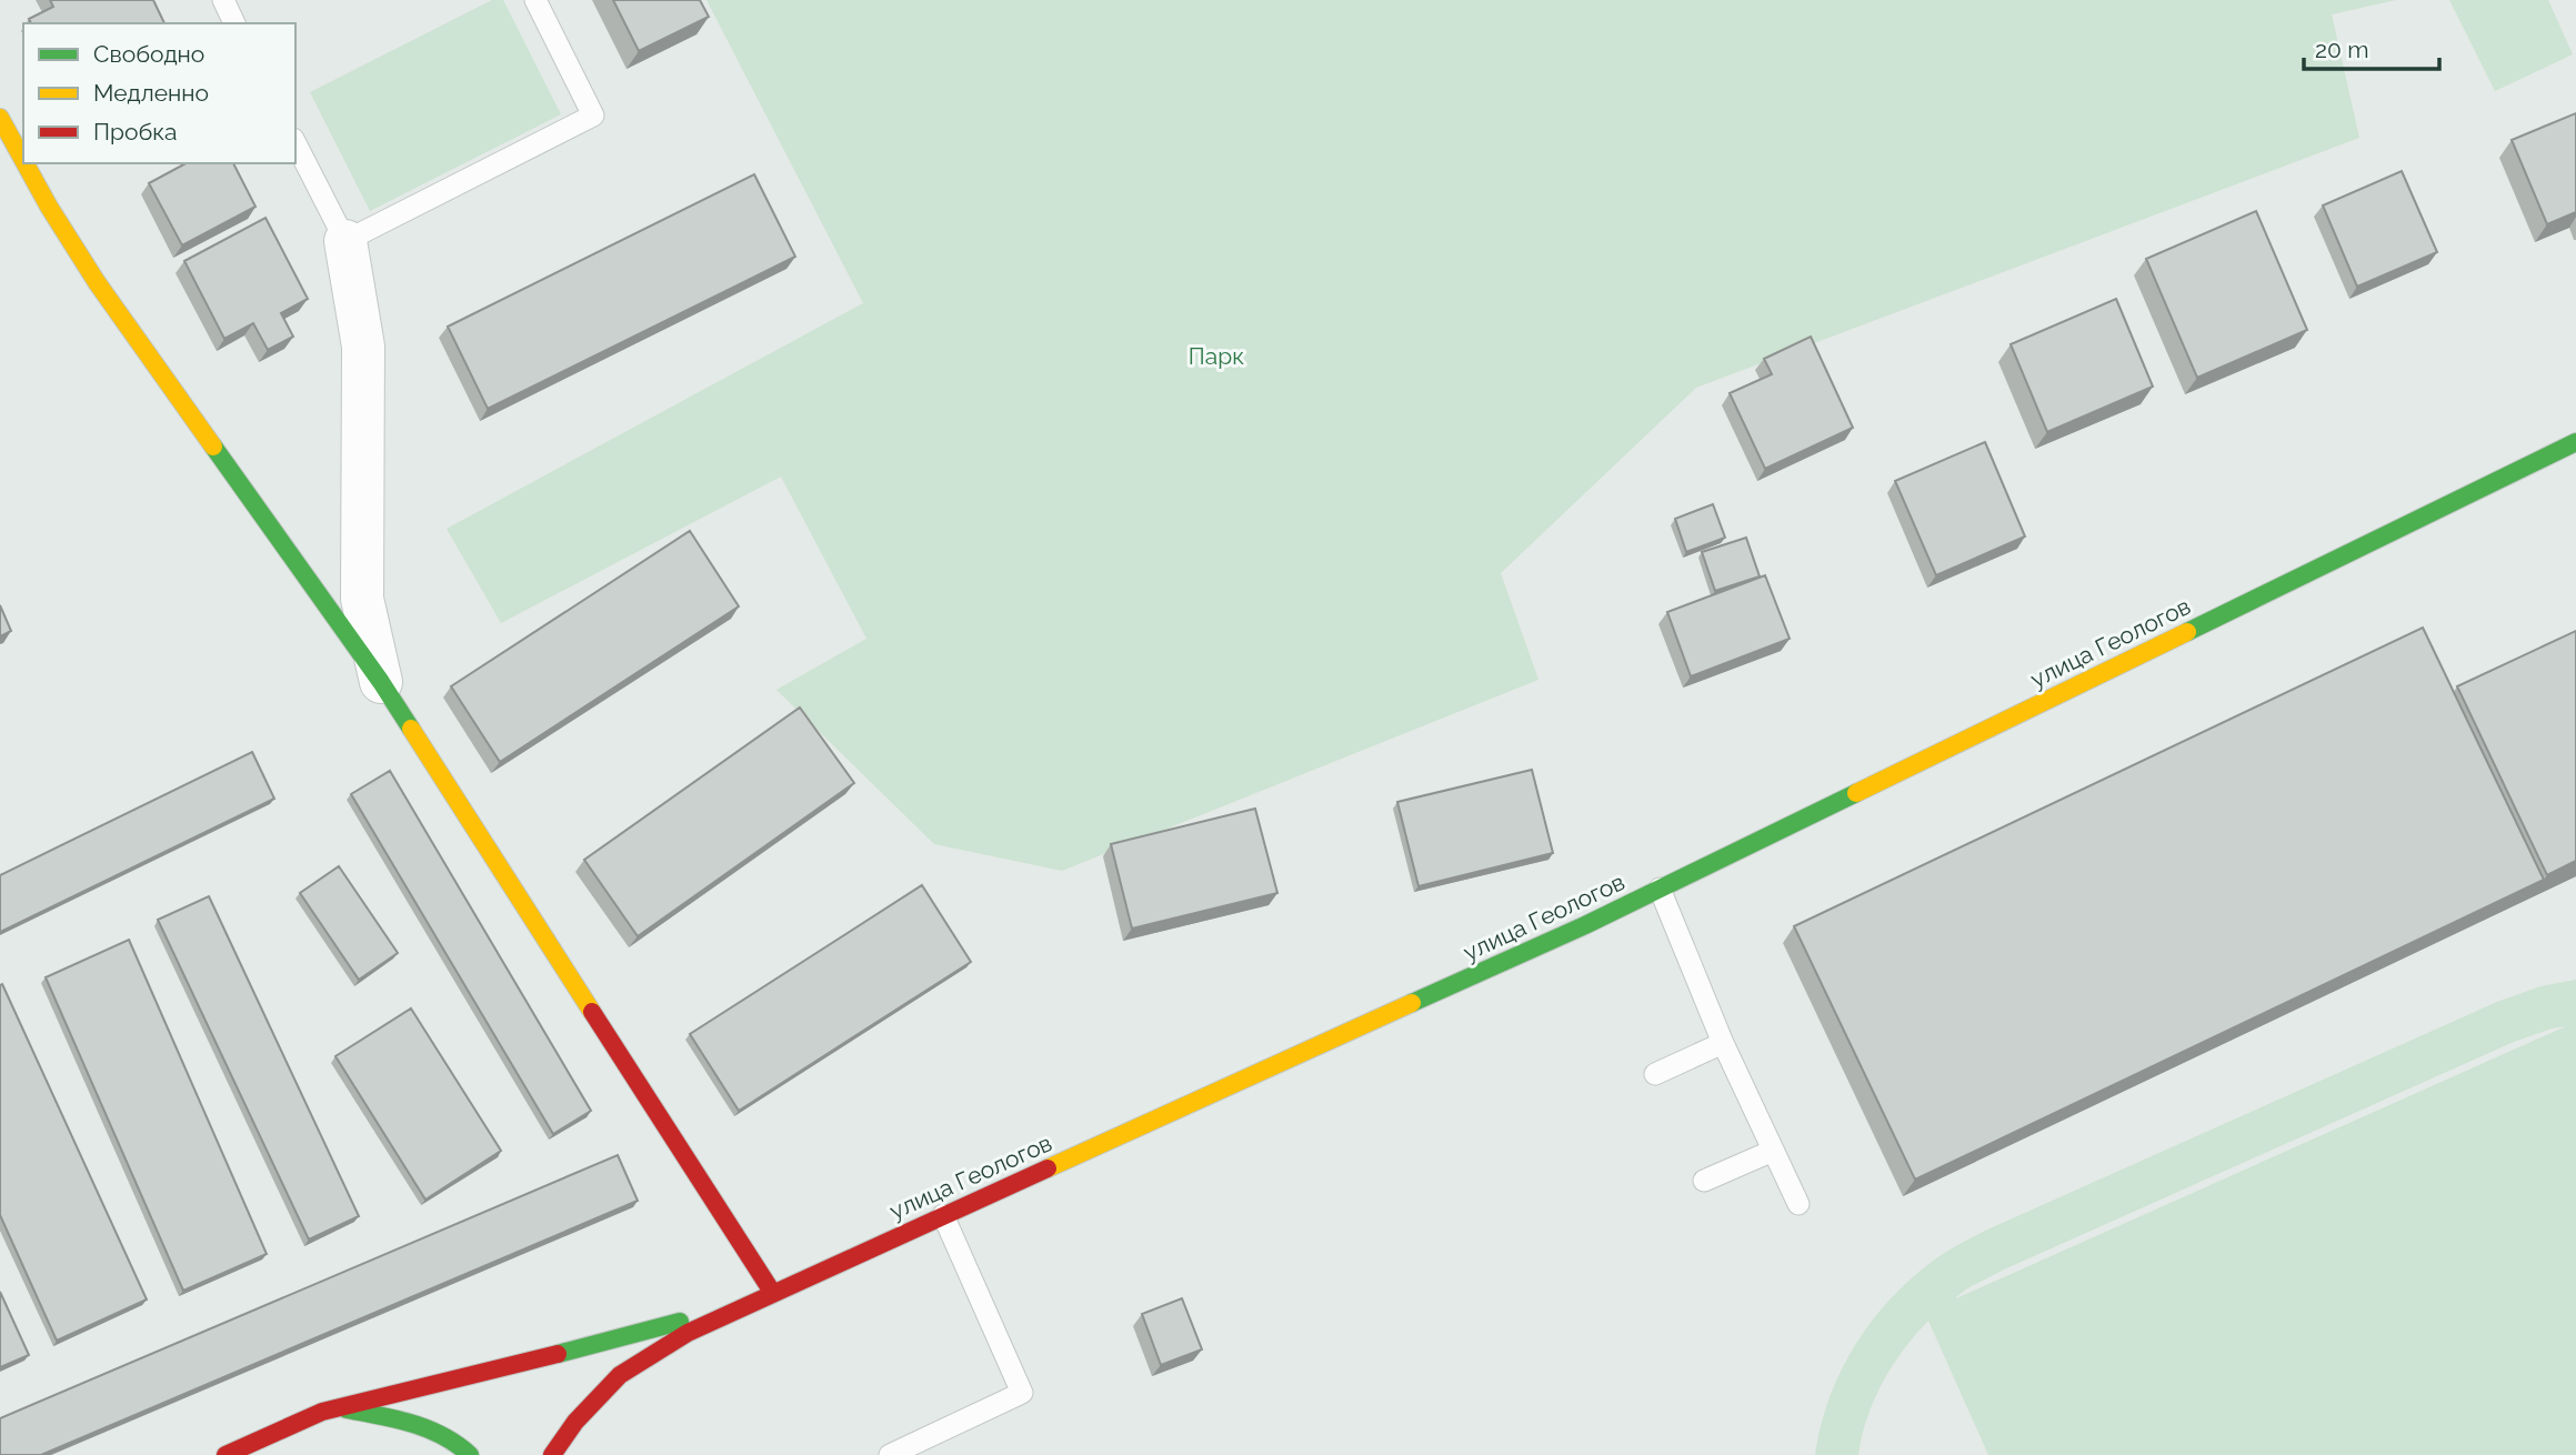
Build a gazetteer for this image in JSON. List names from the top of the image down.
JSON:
{
  "streets": {
    "street": ["улица Геологов"]
  },
  "parks": ["Парк"],
  "legend": ["Свободно", "Медленно", "Пробка"],
  "scale_bar": "20 m"
}
